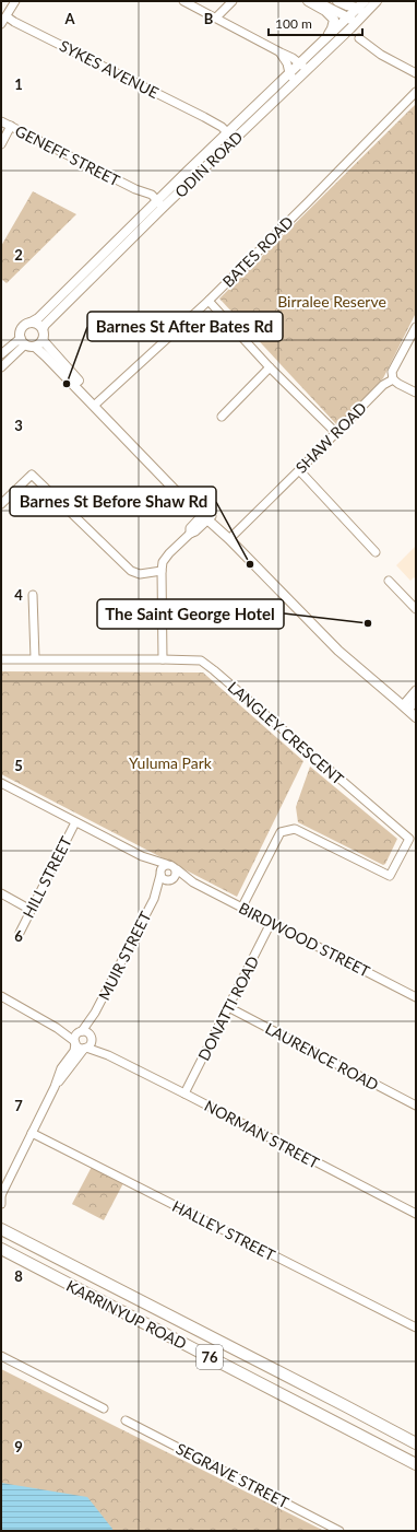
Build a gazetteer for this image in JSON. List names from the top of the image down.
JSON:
{
  "streets": {
    "highway": ["KARRINYUP ROAD", "76"],
    "main road": ["ODIN ROAD"],
    "street": [
      "SYKES AVENUE",
      "GENEFF STREET",
      "BATES ROAD",
      "SHAW ROAD",
      "LANGLEY CRESCENT",
      "HILL STREET",
      "BIRDWOOD STREET",
      "MUIR STREET",
      "DONATTI ROAD",
      "LAURENCE ROAD",
      "NORMAN STREET",
      "HALLEY STREET",
      "SEGRAVE STREET"
    ]
  },
  "crossings": [
    ["SYKES AVENUE", "ODIN ROAD"],
    ["GENEFF STREET", "ODIN ROAD"],
    ["LANGLEY CRESCENT", "BIRDWOOD STREET"],
    ["BIRDWOOD STREET", "MUIR STREET"],
    ["BIRDWOOD STREET", "DONATTI ROAD"],
    ["MUIR STREET", "NORMAN STREET"],
    ["DONATTI ROAD", "LAURENCE ROAD"],
    ["DONATTI ROAD", "NORMAN STREET"]
  ],
  "parks": ["Birralee Reserve", "Yuluma Park"],
  "places": ["Barnes St After Bates Rd", "Barnes St Before Shaw Rd", "The Saint George Hotel"],
  "scale_bar": "100 m",
  "grid": {
    "columns": ["A", "B"],
    "rows": [
      "1",
      "2",
      "3",
      "4",
      "5",
      "6",
      "7",
      "8",
      "9"
    ]
  }
}
